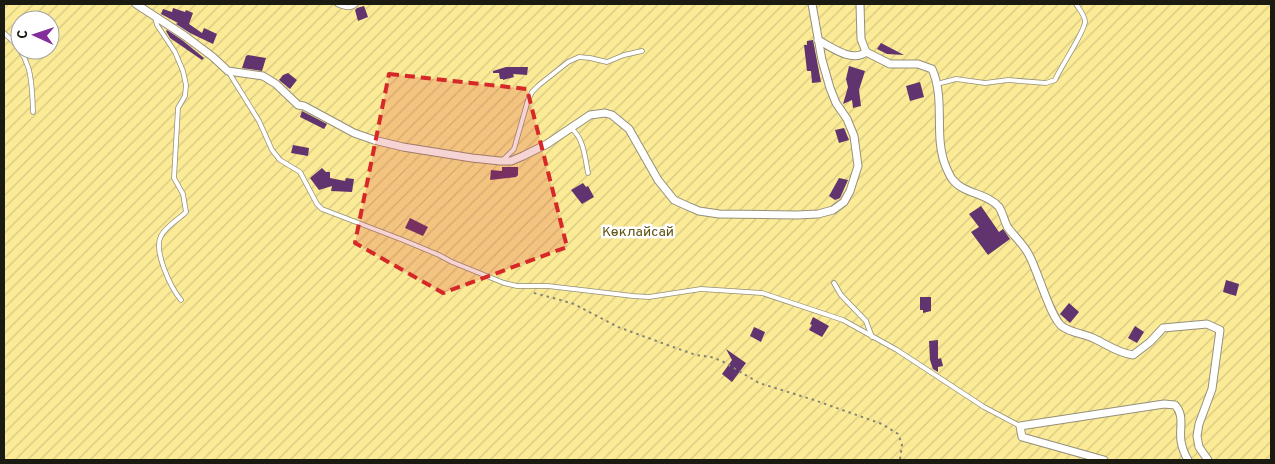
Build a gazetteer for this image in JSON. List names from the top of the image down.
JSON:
{
  "parks": ["Көклайсай"],
  "north": "left"
}
